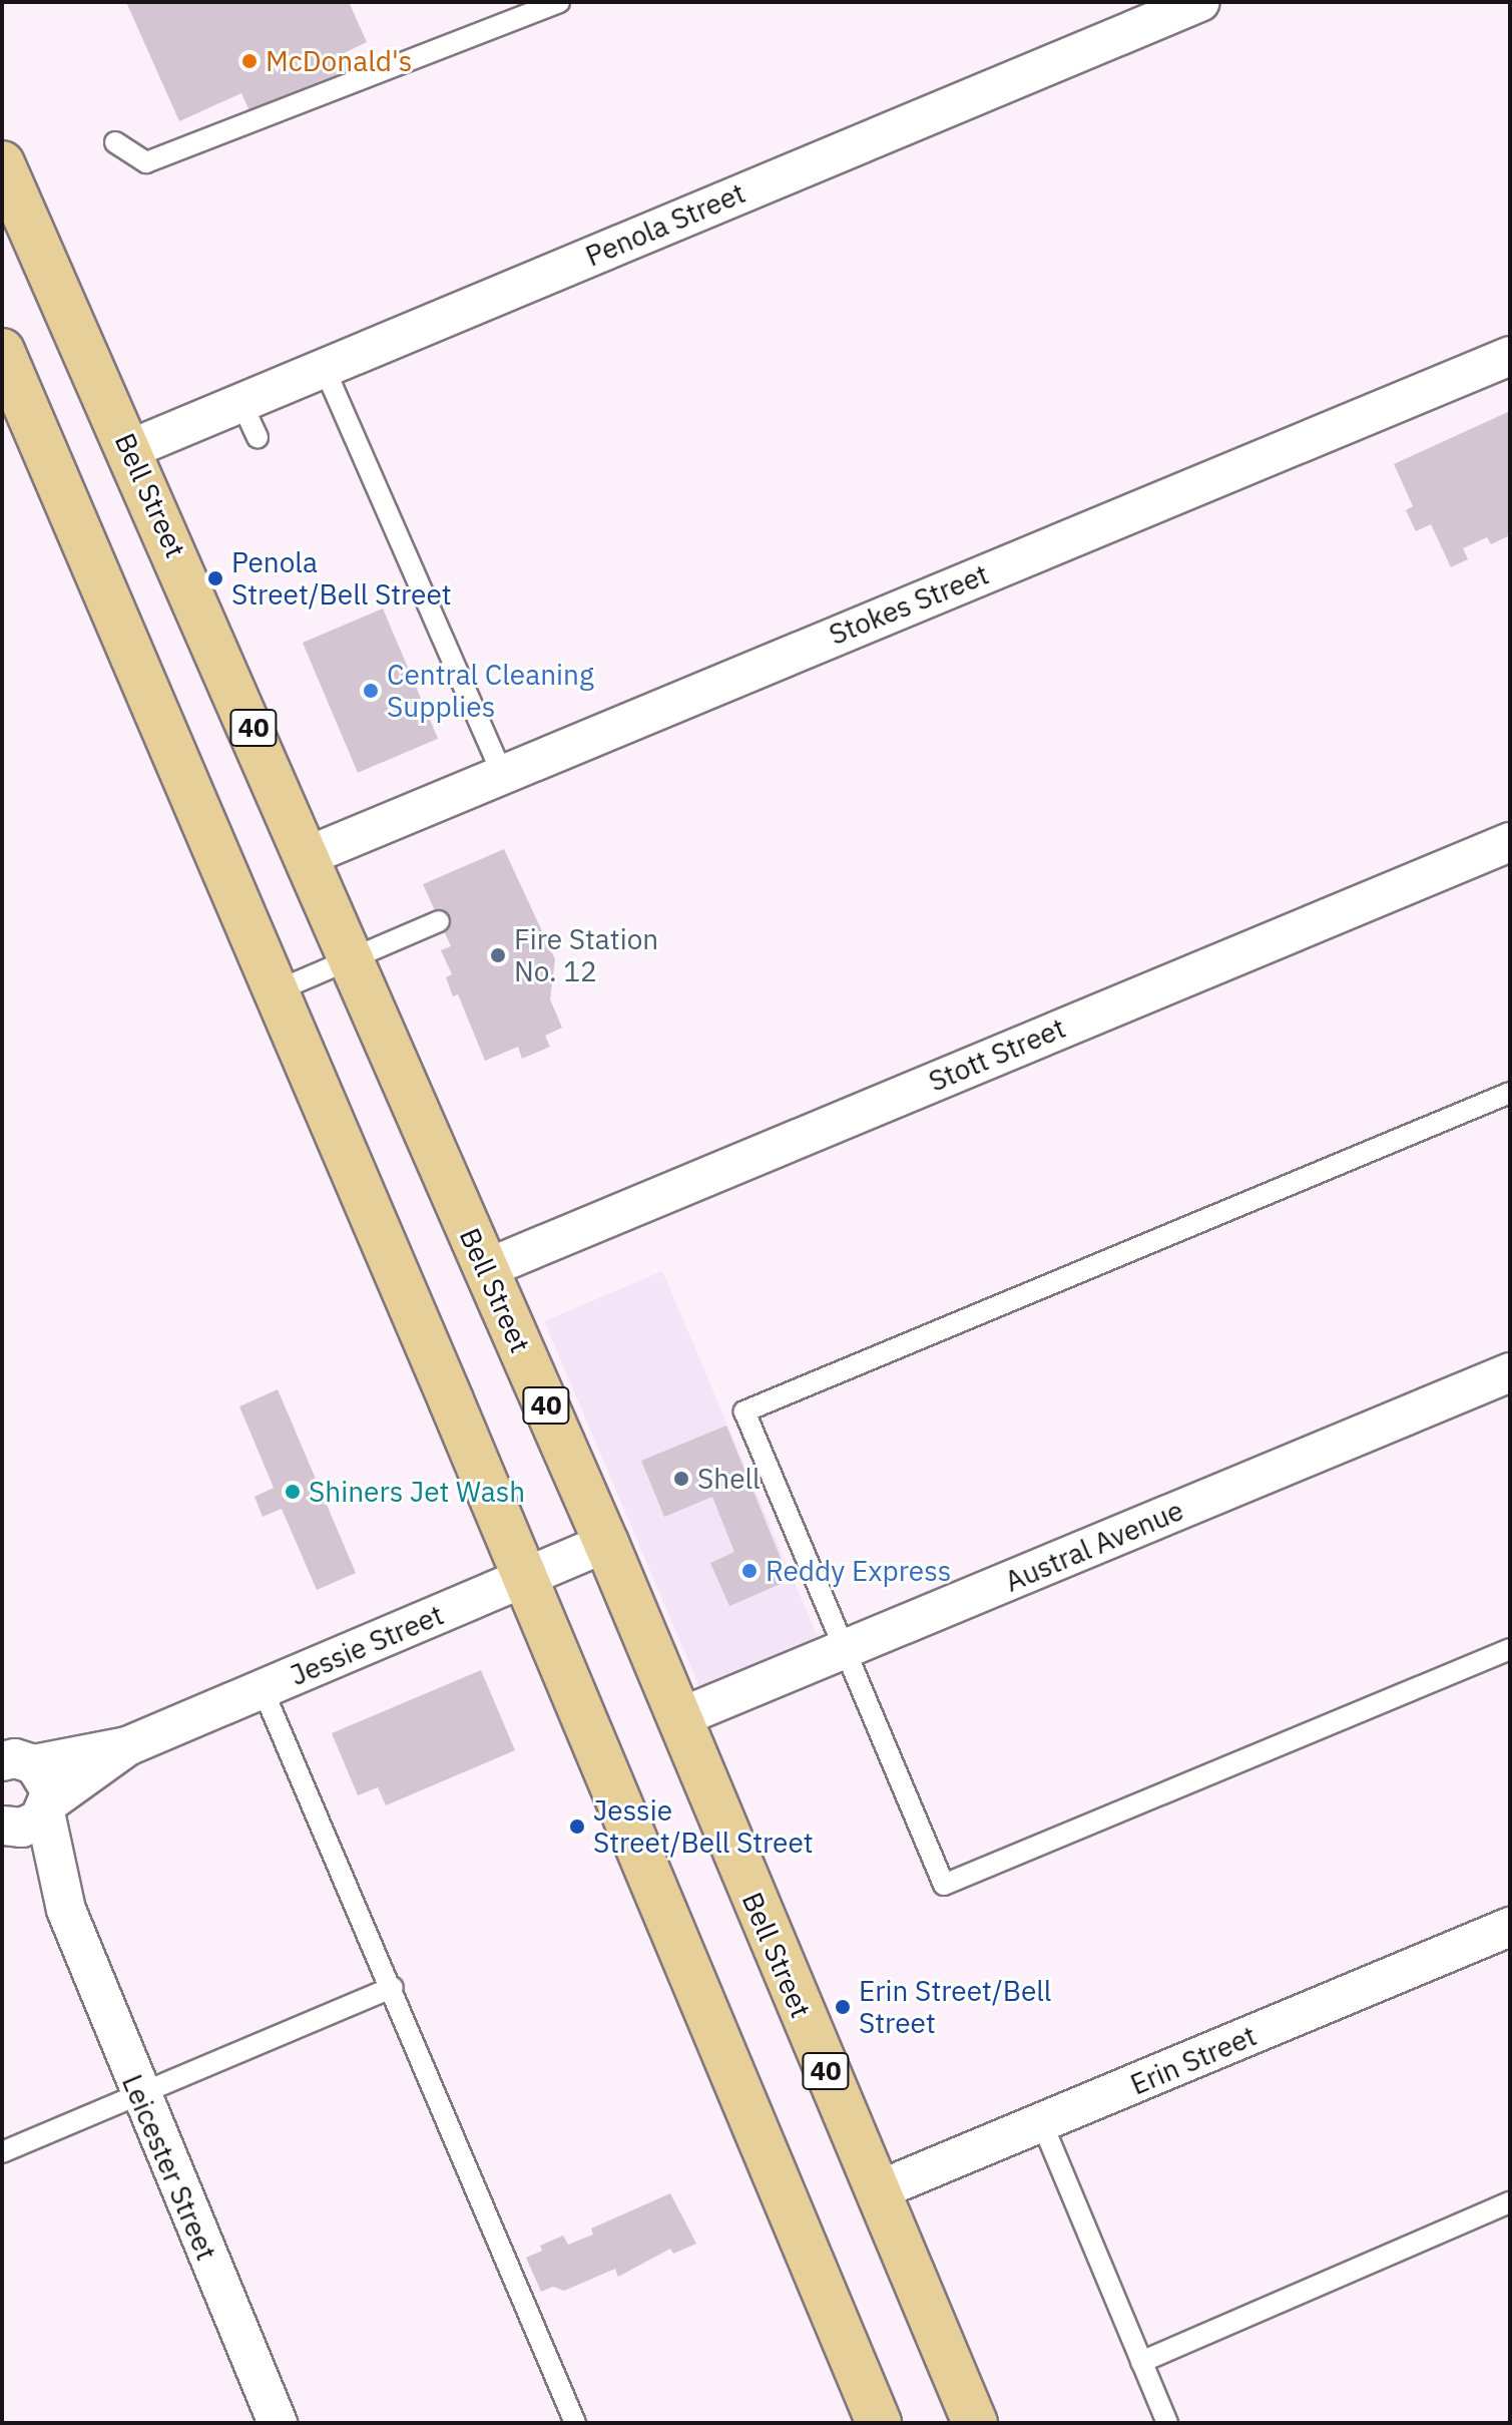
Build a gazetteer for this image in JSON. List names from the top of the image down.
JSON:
{
  "streets": {
    "highway": ["Bell Street", "40"],
    "street": [
      "Penola Street",
      "Stokes Street",
      "Stott Street",
      "Austral Avenue",
      "Jessie Street",
      "Erin Street",
      "Leicester Street"
    ]
  },
  "crossings": [
    ["Penola Street", "Bell Street"],
    ["Bell Street", "Stokes Street"],
    ["Bell Street", "Stott Street"],
    ["Bell Street", "Austral Avenue"],
    ["Bell Street", "Jessie Street"],
    ["Bell Street", "Erin Street"],
    ["Jessie Street", "Leicester Street"]
  ],
  "places": [
    "McDonald's",
    "Penola Street/Bell Street",
    "Central Cleaning Supplies",
    "Fire Station No. 12",
    "Shell",
    "Shiners Jet Wash",
    "Reddy Express",
    "Jessie Street/Bell Street",
    "Erin Street/Bell Street"
  ]
}
